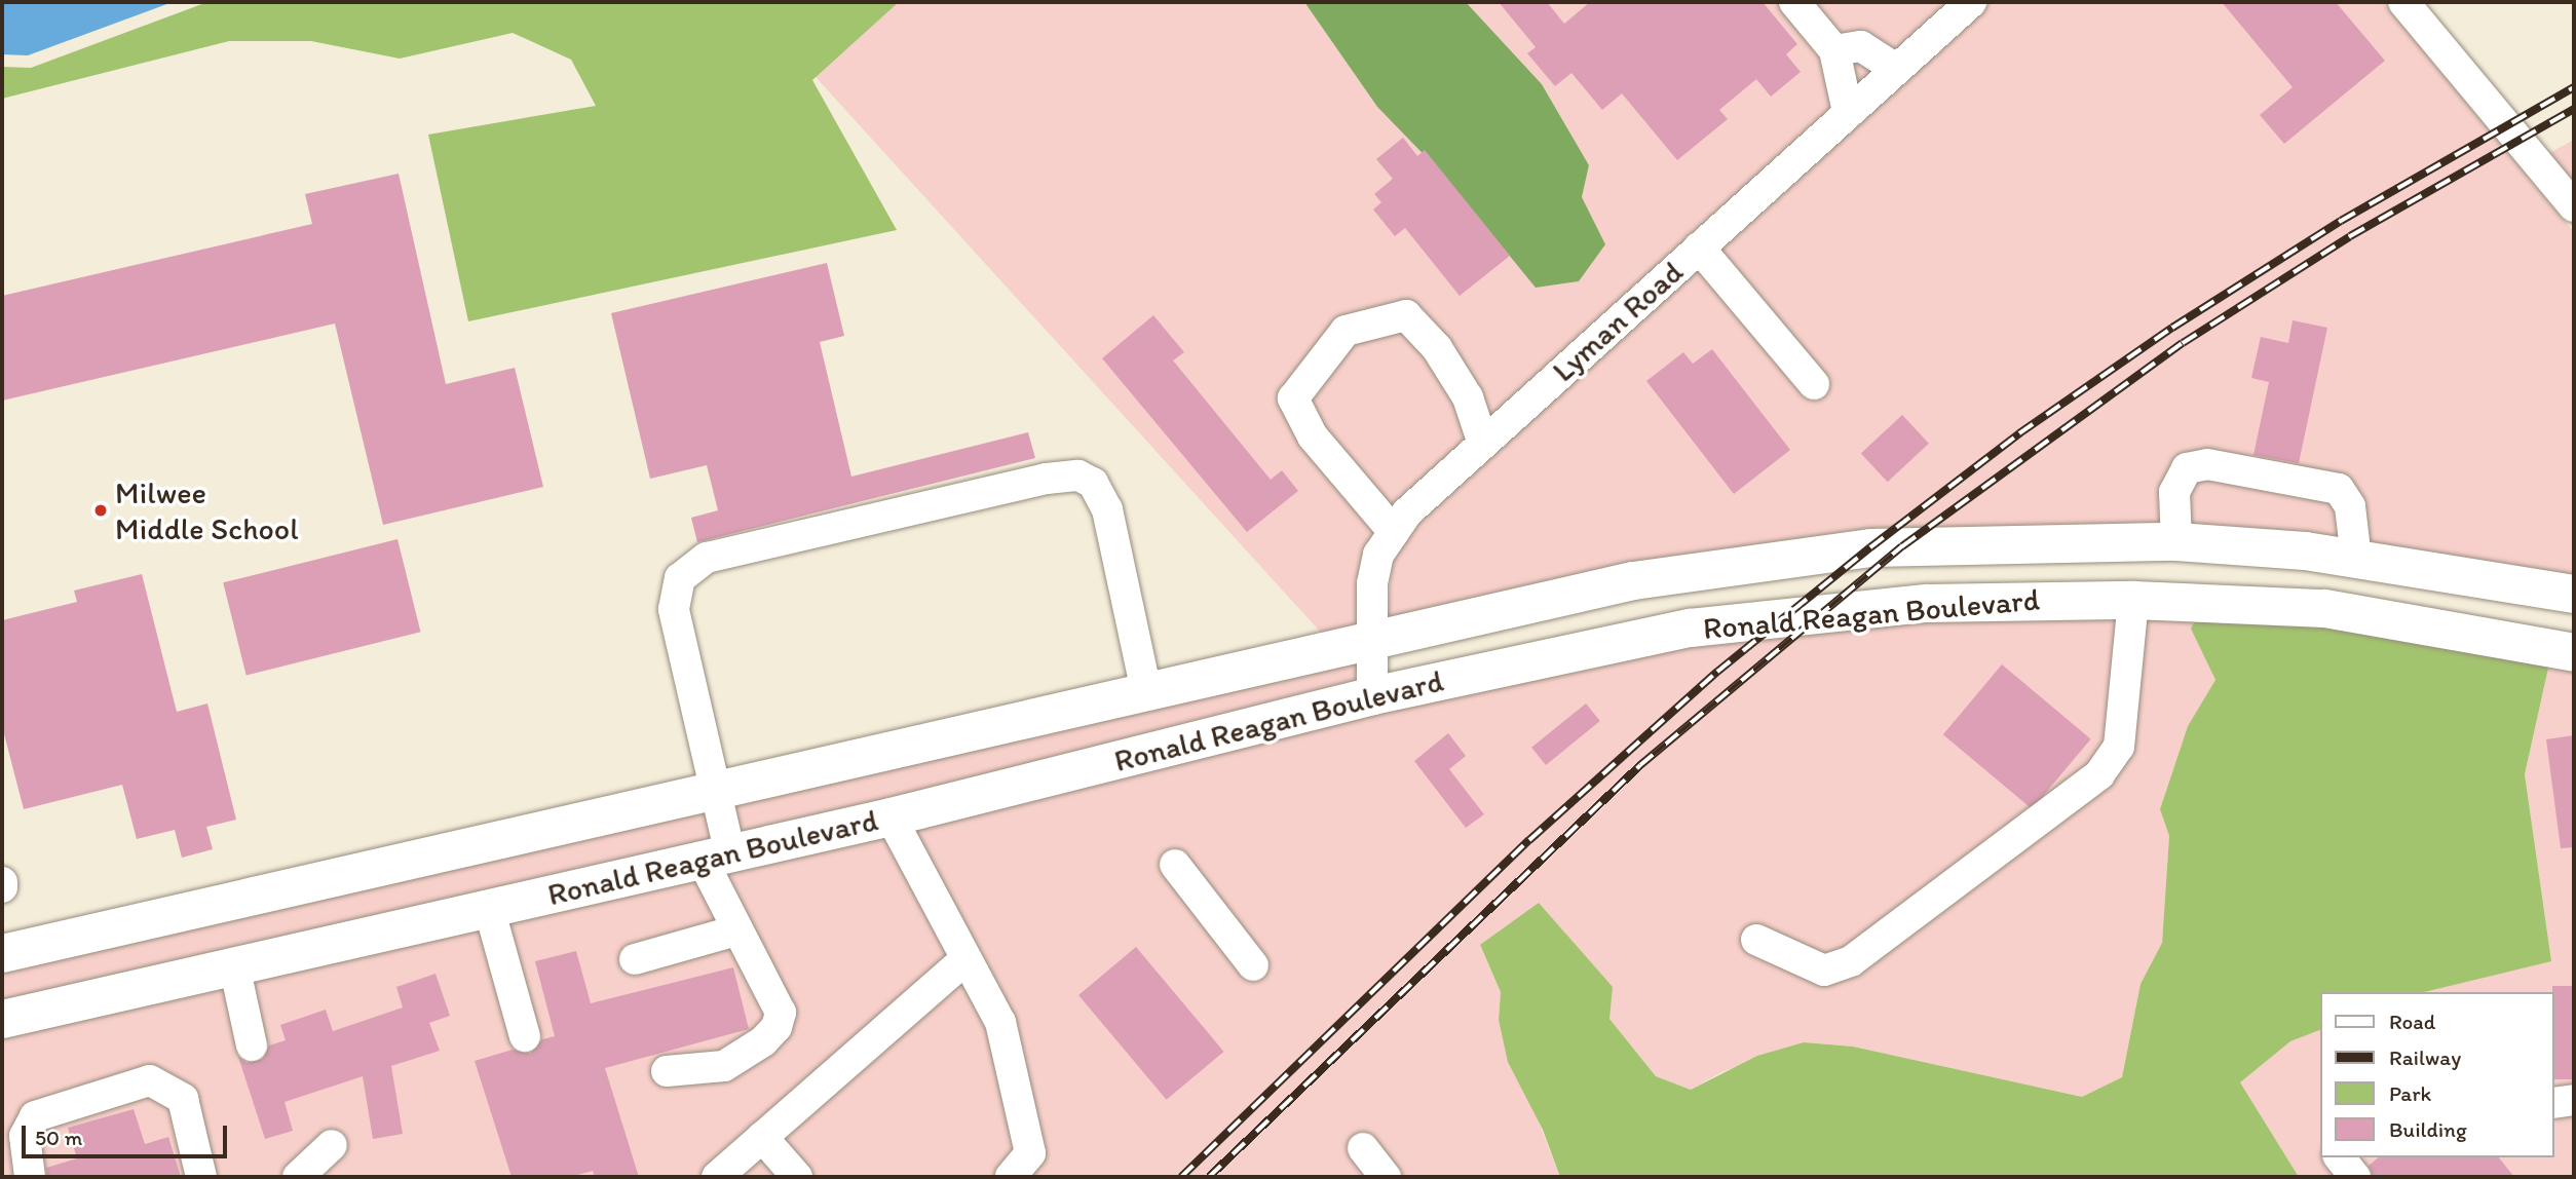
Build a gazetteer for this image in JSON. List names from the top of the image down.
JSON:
{
  "streets": {
    "main road": ["Ronald Reagan Boulevard"],
    "street": ["Lyman Road"]
  },
  "crossings": [
    ["Lyman Road", "Ronald Reagan Boulevard"]
  ],
  "places": ["Milwee Middle School"],
  "legend": [
    "Road",
    "Railway",
    "Park",
    "Building"
  ],
  "scale_bar": "50 m"
}
